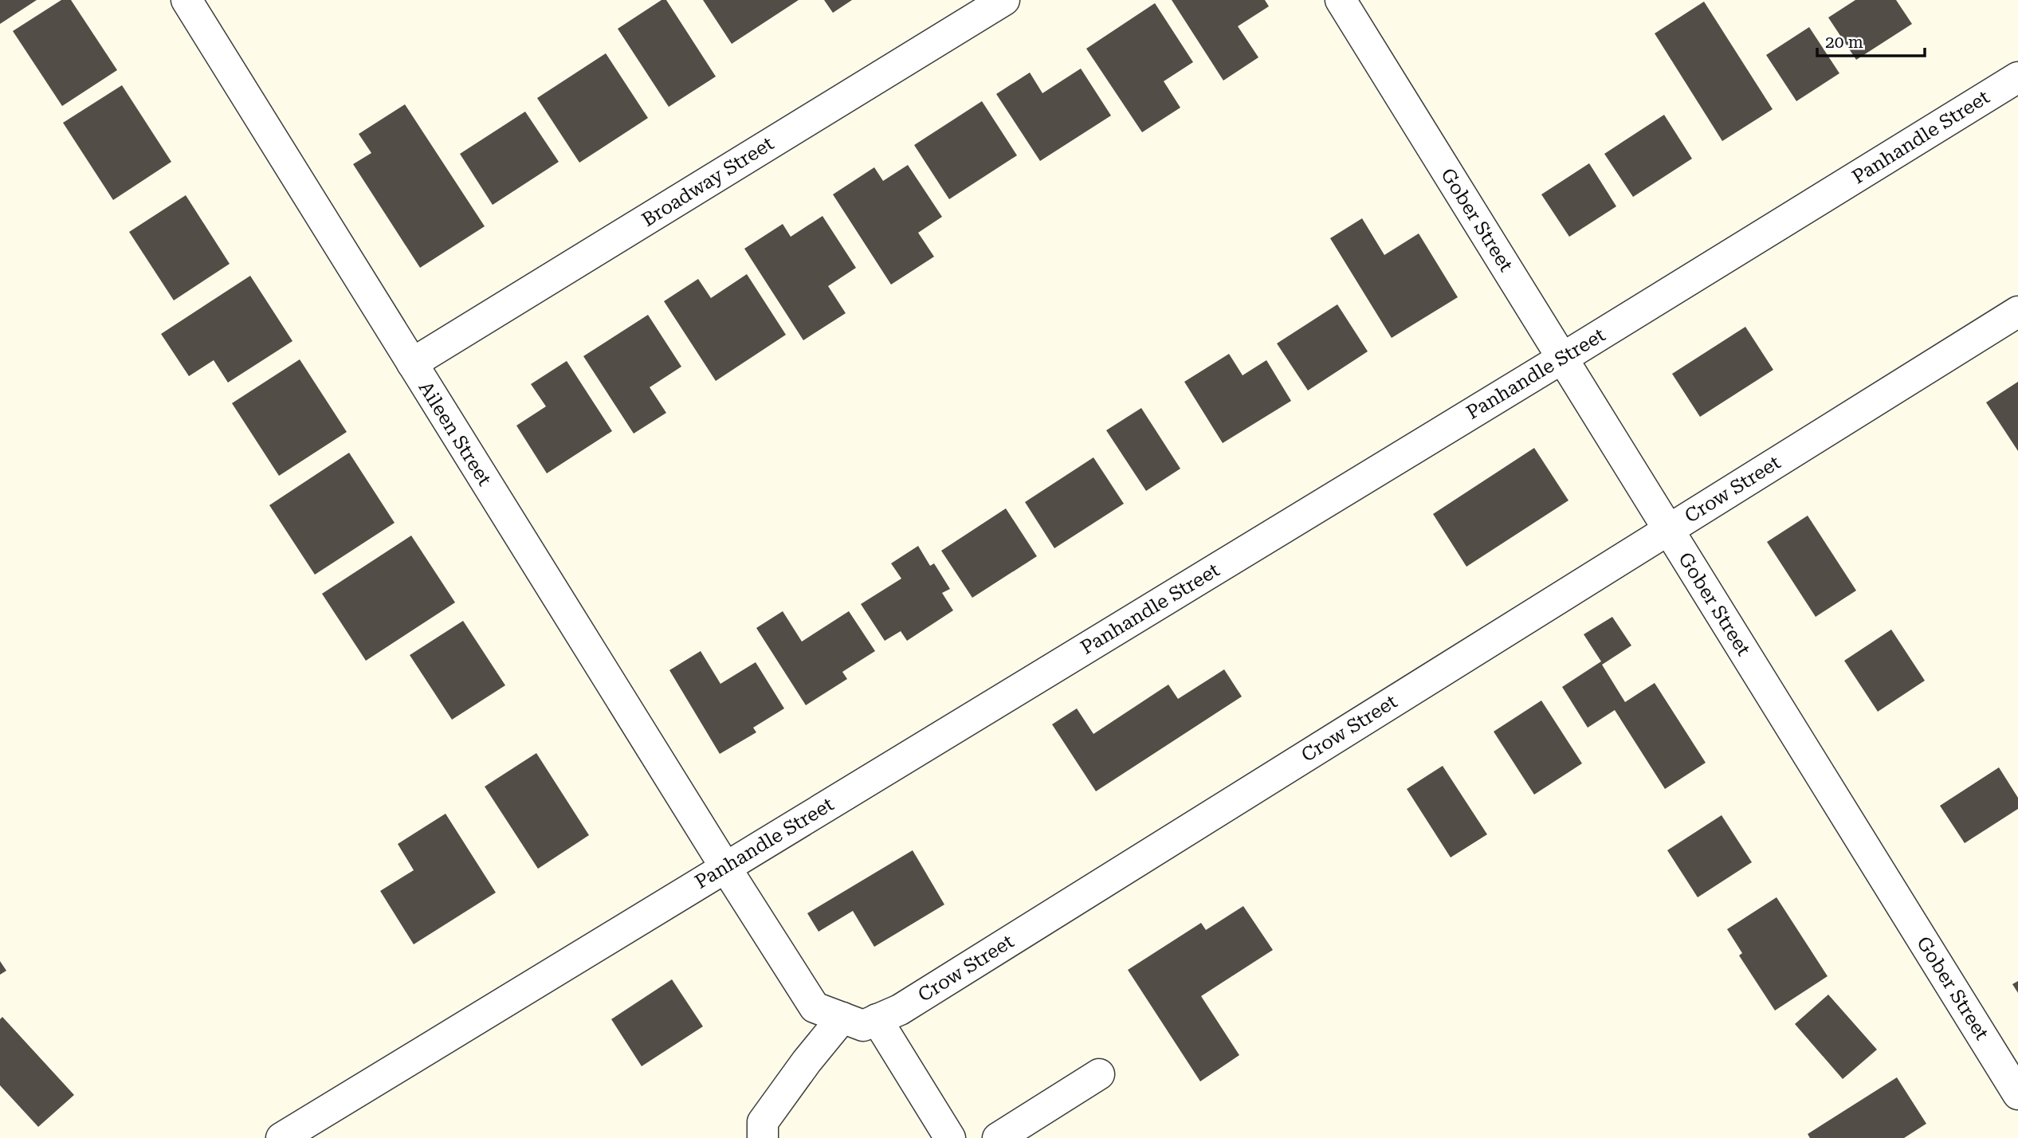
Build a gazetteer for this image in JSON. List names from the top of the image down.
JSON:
{
  "streets": {
    "street": [
      "Panhandle Street",
      "Broadway Street",
      "Gober Street",
      "Aileen Street",
      "Crow Street"
    ]
  },
  "crossings": [
    ["Panhandle Street", "Gober Street"],
    ["Panhandle Street", "Aileen Street"],
    ["Panhandle Street", "Crow Street"],
    ["Broadway Street", "Aileen Street"],
    ["Gober Street", "Crow Street"],
    ["Aileen Street", "Crow Street"]
  ],
  "scale_bar": "20 m"
}
